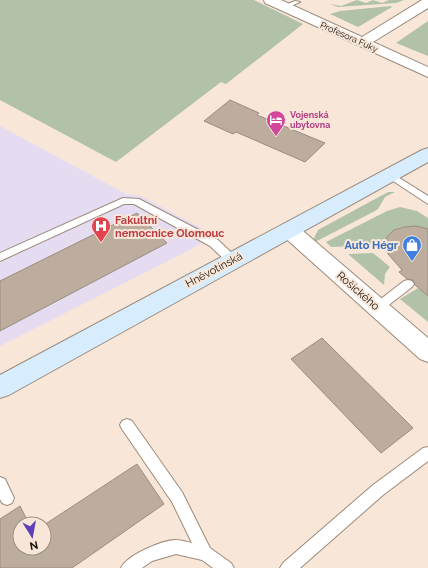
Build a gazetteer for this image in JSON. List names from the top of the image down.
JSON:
{
  "streets": {
    "street": ["Profesora Fuky", "Hněvotínská", "Rošického"]
  },
  "crossings": [
    ["Hněvotínská", "Rošického"]
  ],
  "places": {
    "hotel": ["Vojenská ubytovna"],
    "hospital": ["Fakultní nemocnice Olomouc"],
    "shop": ["Auto Hégr"]
  },
  "north": "bottom"
}
